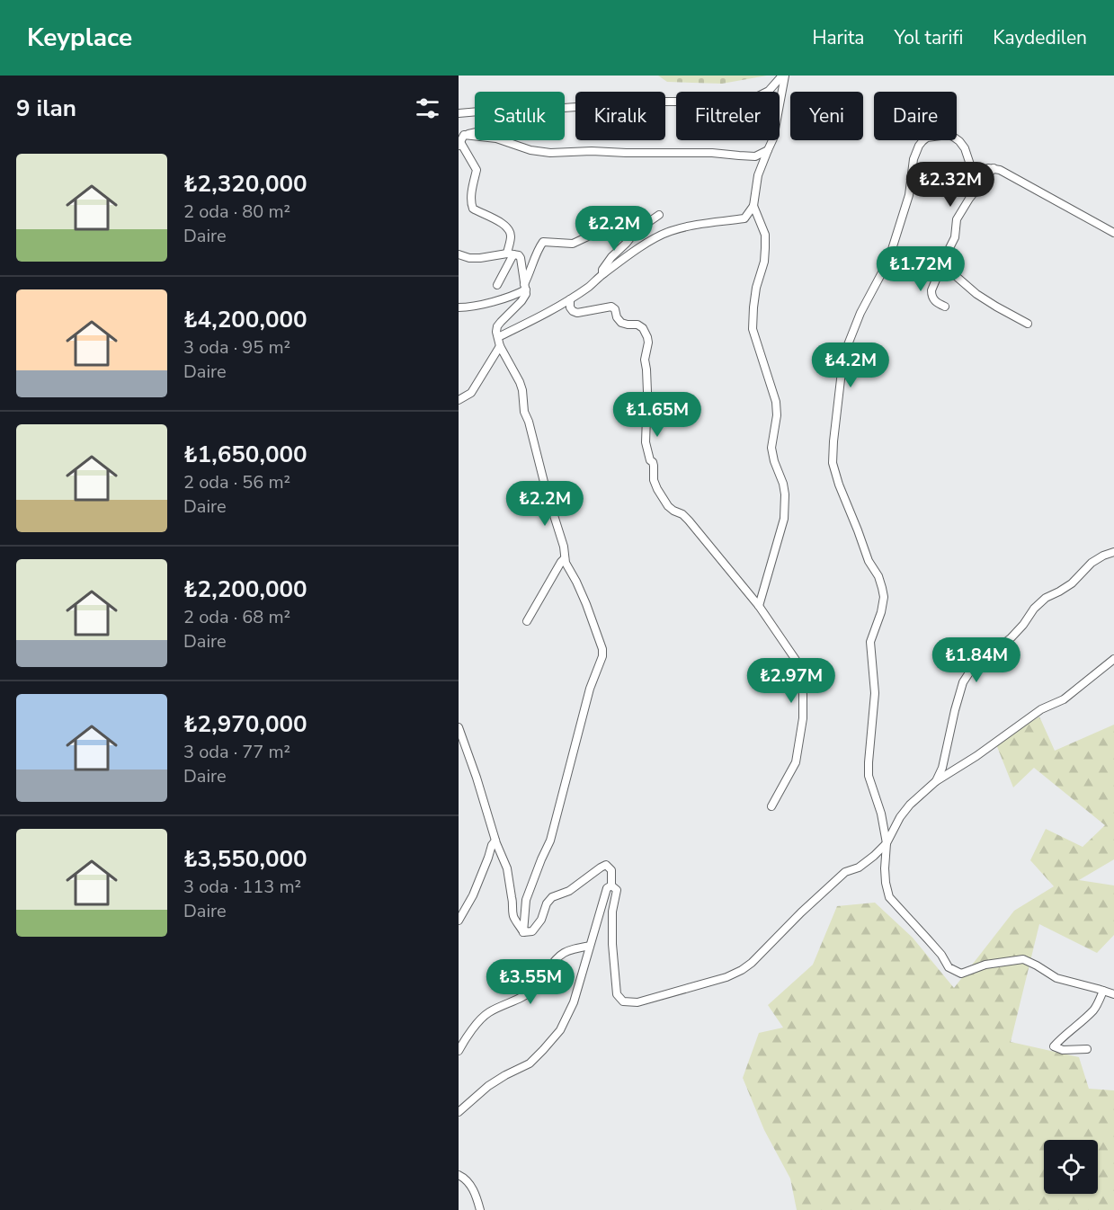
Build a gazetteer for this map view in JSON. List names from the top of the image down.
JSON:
{
  "page": {
    "header": "Keyplace",
    "nav": ["Harita", "Yol tarifi", "Kaydedilen"],
    "heading": "9 ilan",
    "chip": [
      "Satılık",
      "Kiralık",
      "Filtreler",
      "Yeni",
      "Daire"
    ],
    "list": [
      {
        "name": "₺2,320,000",
        "note": "2 oda · 80 m² · Daire"
      },
      {
        "name": "₺4,200,000",
        "note": "3 oda · 95 m² · Daire"
      },
      {
        "name": "₺1,650,000",
        "note": "2 oda · 56 m² · Daire"
      },
      {
        "name": "₺2,200,000",
        "note": "2 oda · 68 m² · Daire"
      },
      {
        "name": "₺2,970,000",
        "note": "3 oda · 77 m² · Daire"
      },
      {
        "name": "₺3,550,000",
        "note": "3 oda · 113 m² · Daire"
      }
    ],
    "price": [
      "₺2.32M",
      "₺2.2M",
      "₺1.72M",
      "₺4.2M",
      "₺1.65M",
      "₺2.2M",
      "₺1.84M",
      "₺2.97M",
      "₺3.55M"
    ]
  }
}
